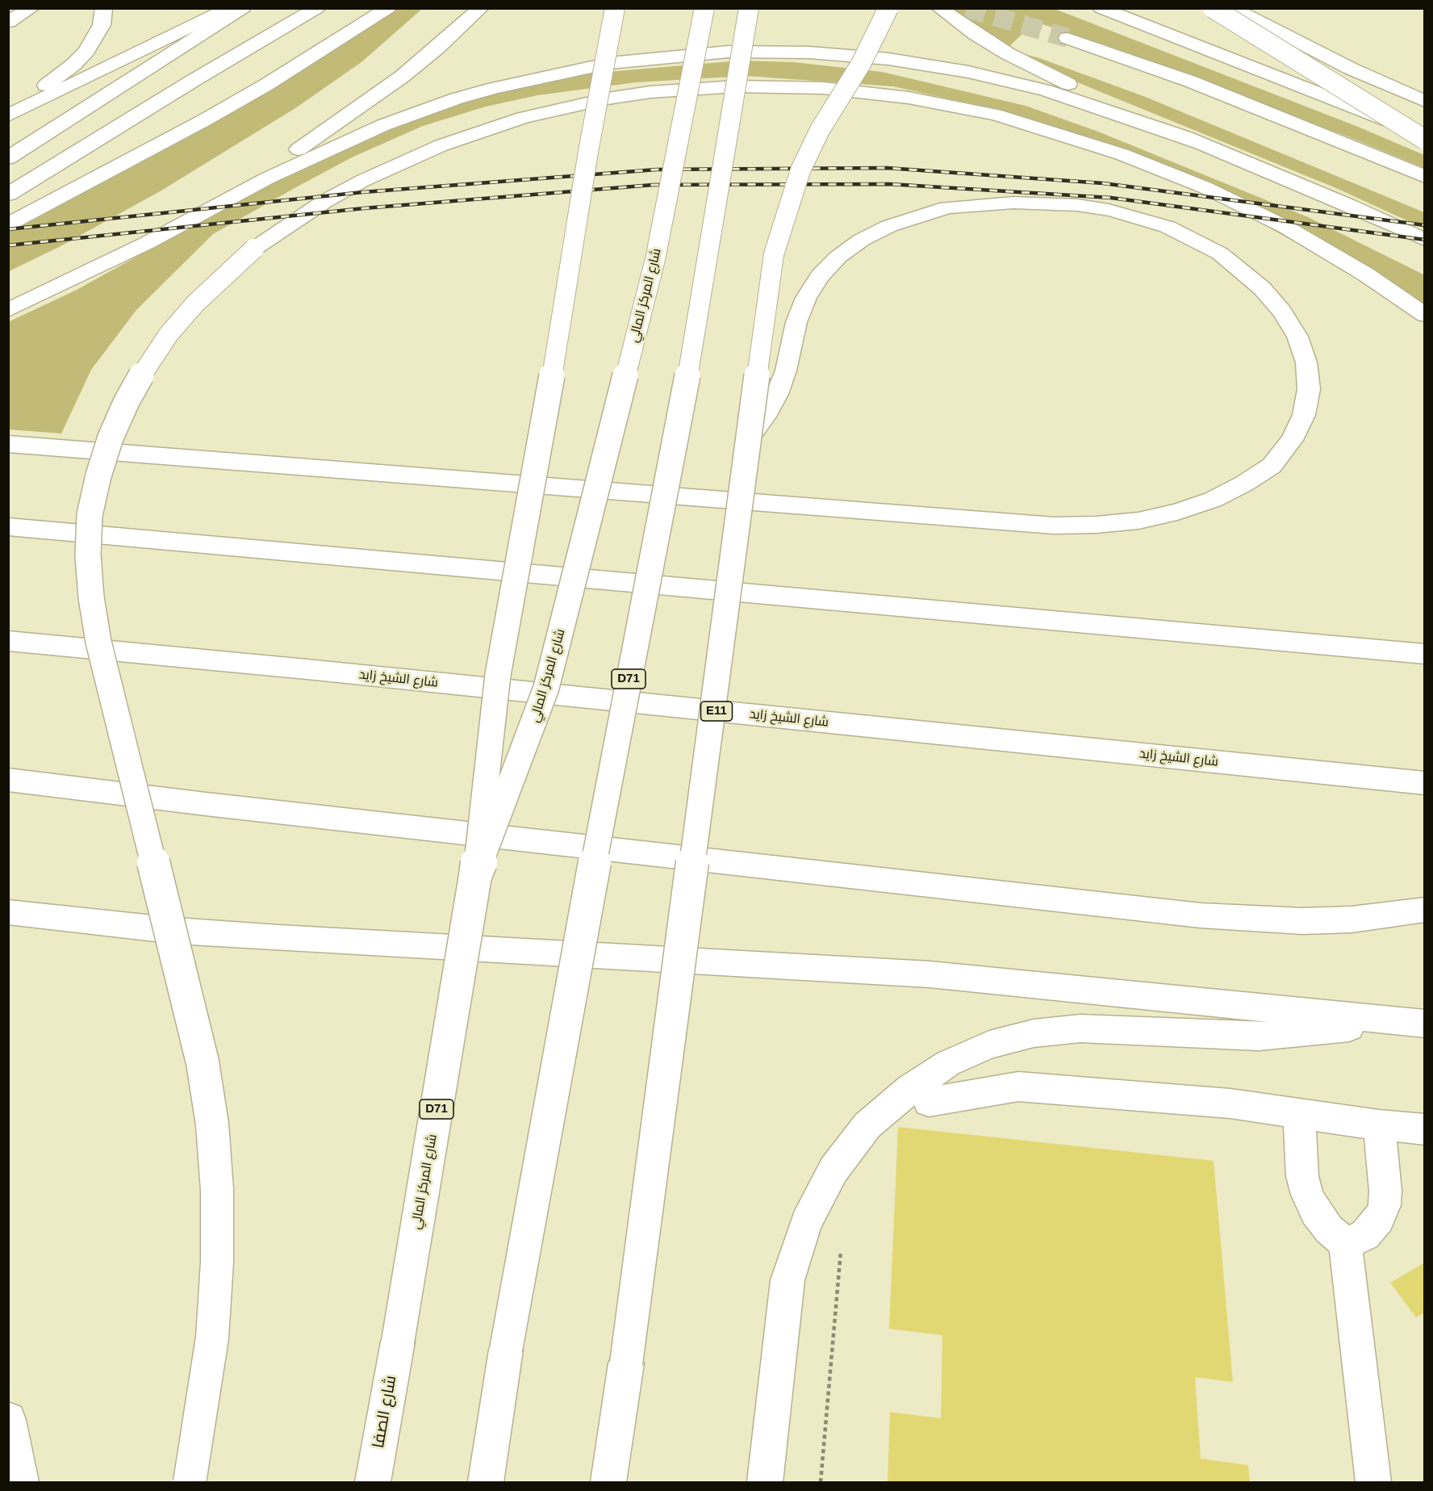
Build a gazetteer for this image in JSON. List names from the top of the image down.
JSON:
{
  "streets": {
    "main road": [
      "شارع المركز المالي",
      "شارع الشيخ زايد",
      "D71",
      "E11",
      "شارع الصفا"
    ]
  },
  "crossings": [
    ["شارع المركز المالي", "شارع الصفا"]
  ]
}
